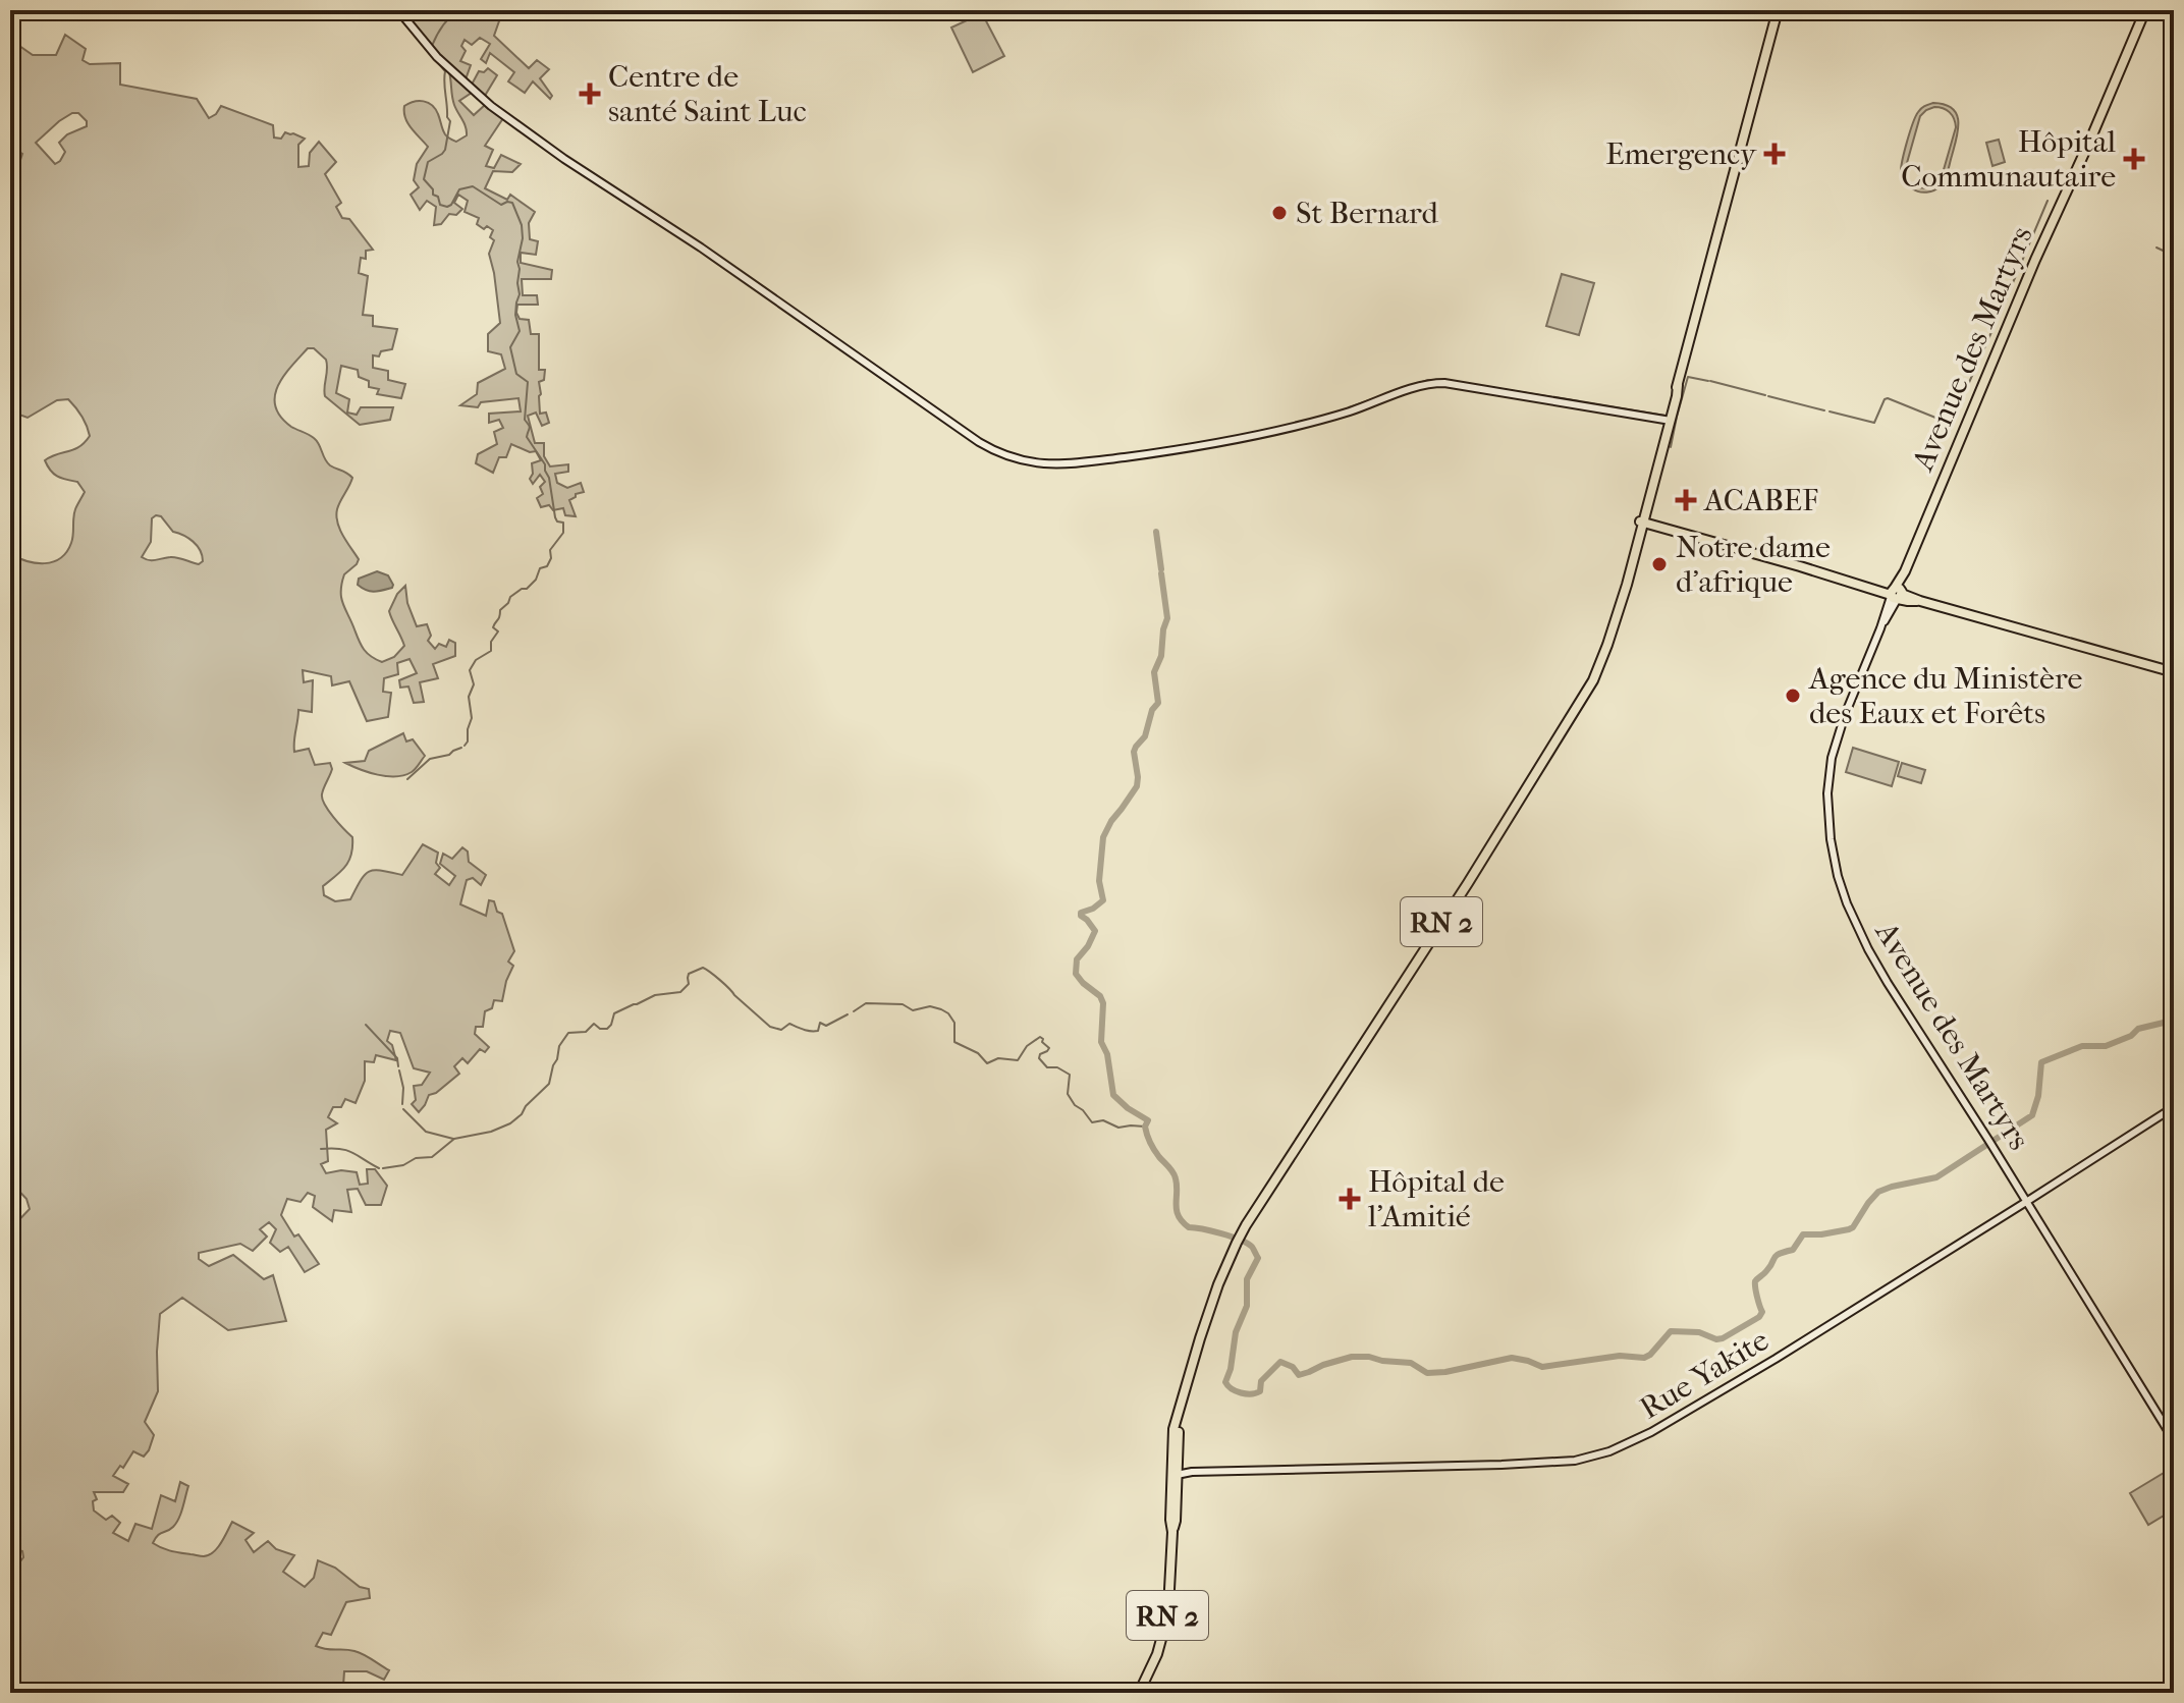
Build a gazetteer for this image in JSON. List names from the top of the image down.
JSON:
{
  "streets": {
    "main road": ["Avenue des Martyrs", "RN 2", "Rue Yakite"]
  },
  "crossings": [
    ["Avenue des Martyrs", "Rue Yakite"],
    ["RN 2", "Rue Yakite"]
  ],
  "places": {
    "health": [
      "Centre de santé Saint Luc",
      "Emergency",
      "Hôpital Communautaire",
      "ACABEF",
      "Hôpital de l'Amitié"
    ],
    "other": ["St Bernard", "Notre dame d'afrique", "Agence du Ministère des Eaux et Forêts"]
  }
}
